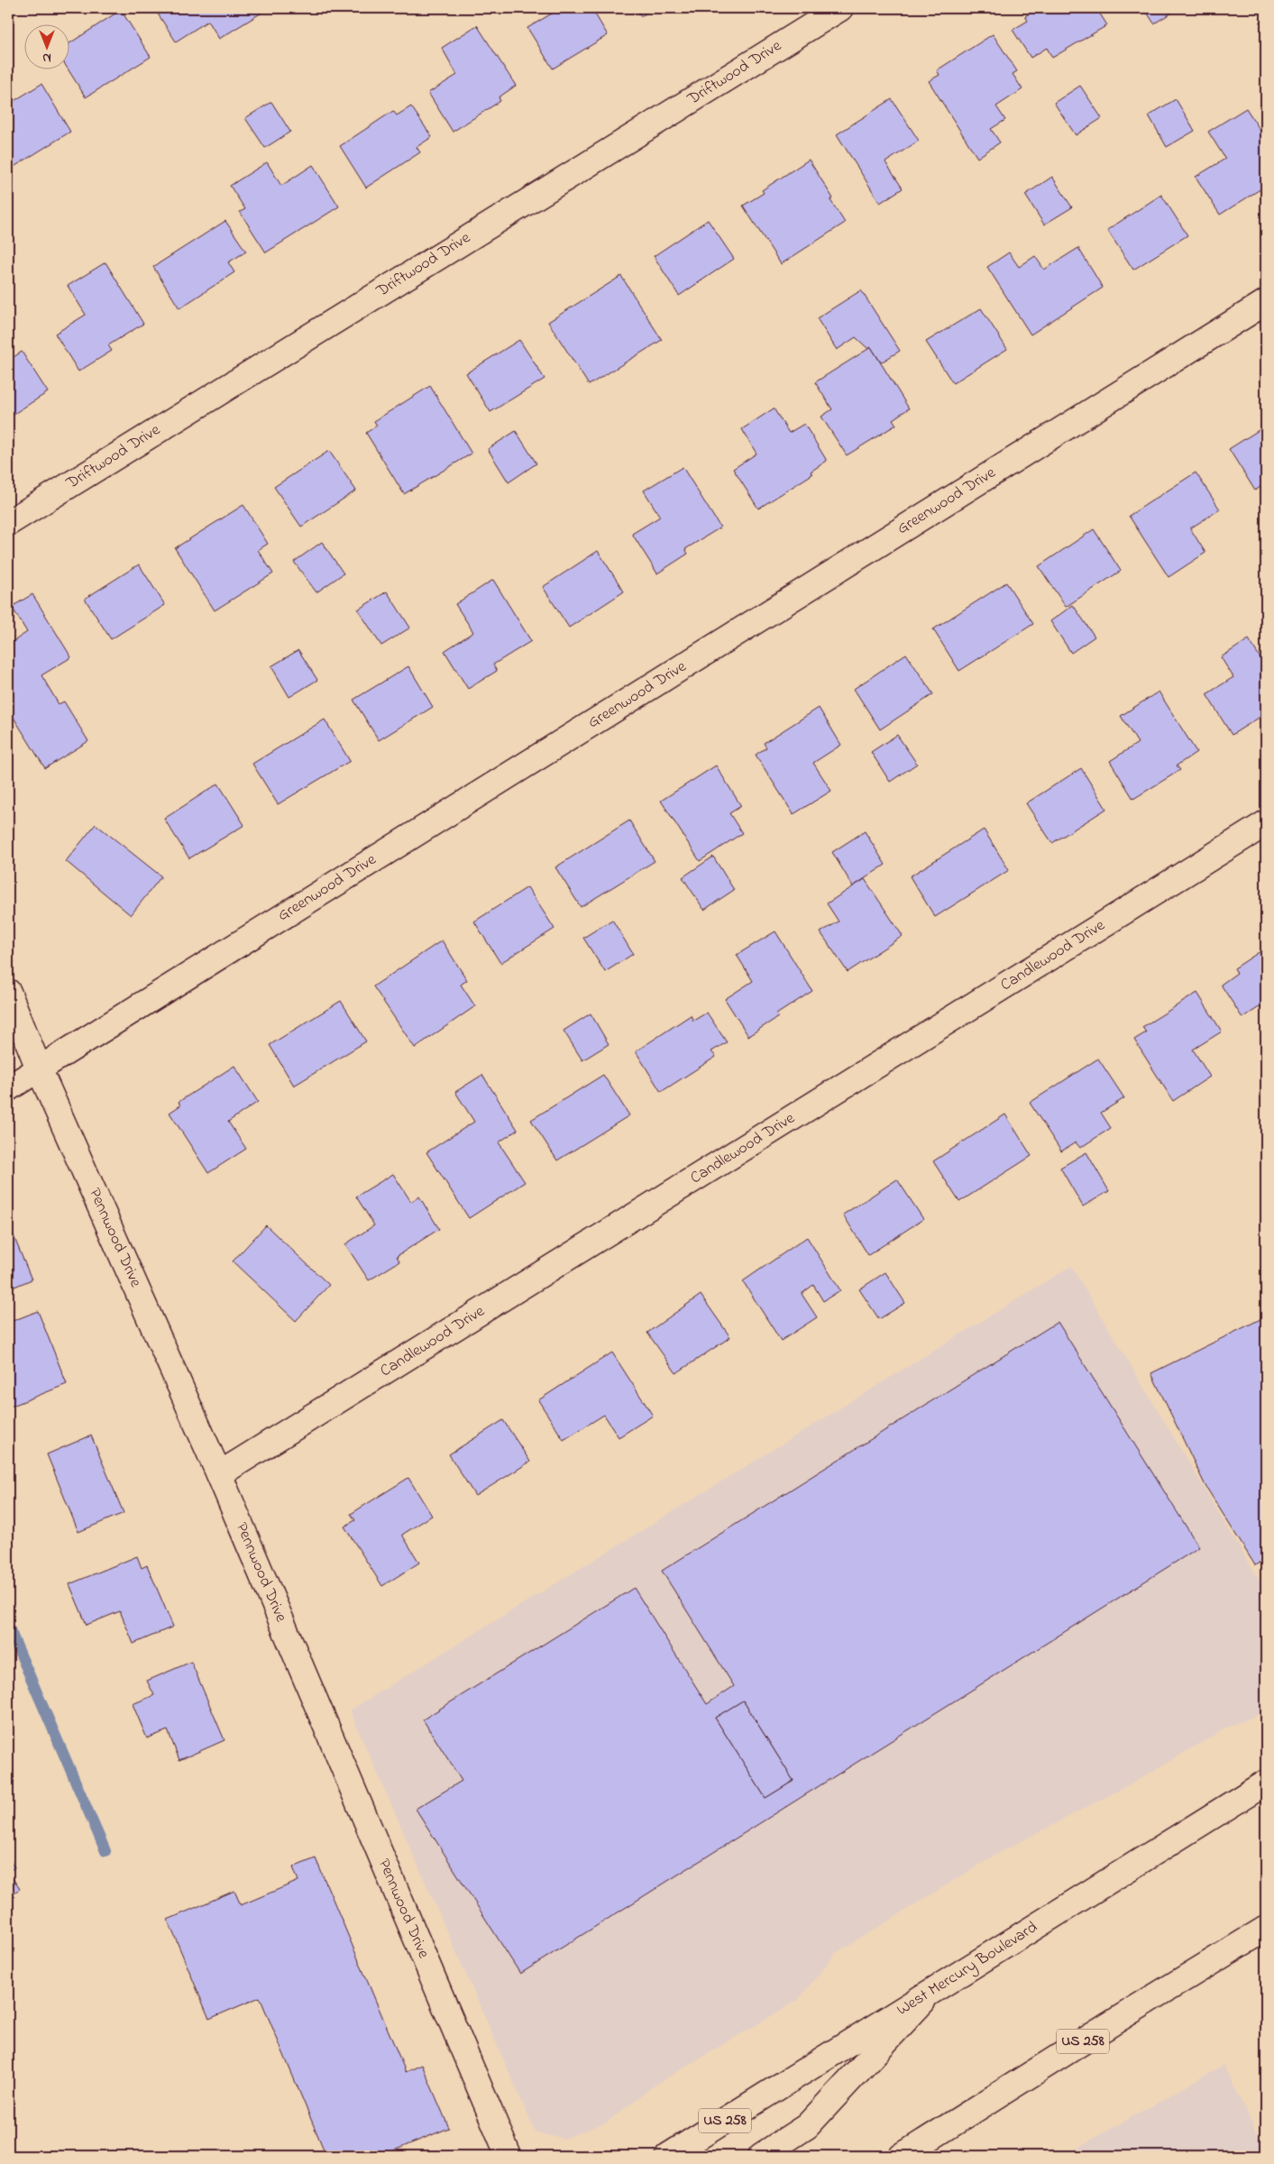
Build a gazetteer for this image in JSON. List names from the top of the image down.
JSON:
{
  "streets": {
    "main road": [
      "Driftwood Drive",
      "Greenwood Drive",
      "Candlewood Drive",
      "Pennwood Drive",
      "West Mercury Boulevard",
      "US 258"
    ]
  },
  "crossings": [
    ["Greenwood Drive", "Pennwood Drive"],
    ["Candlewood Drive", "Pennwood Drive"]
  ],
  "north": "bottom"
}
